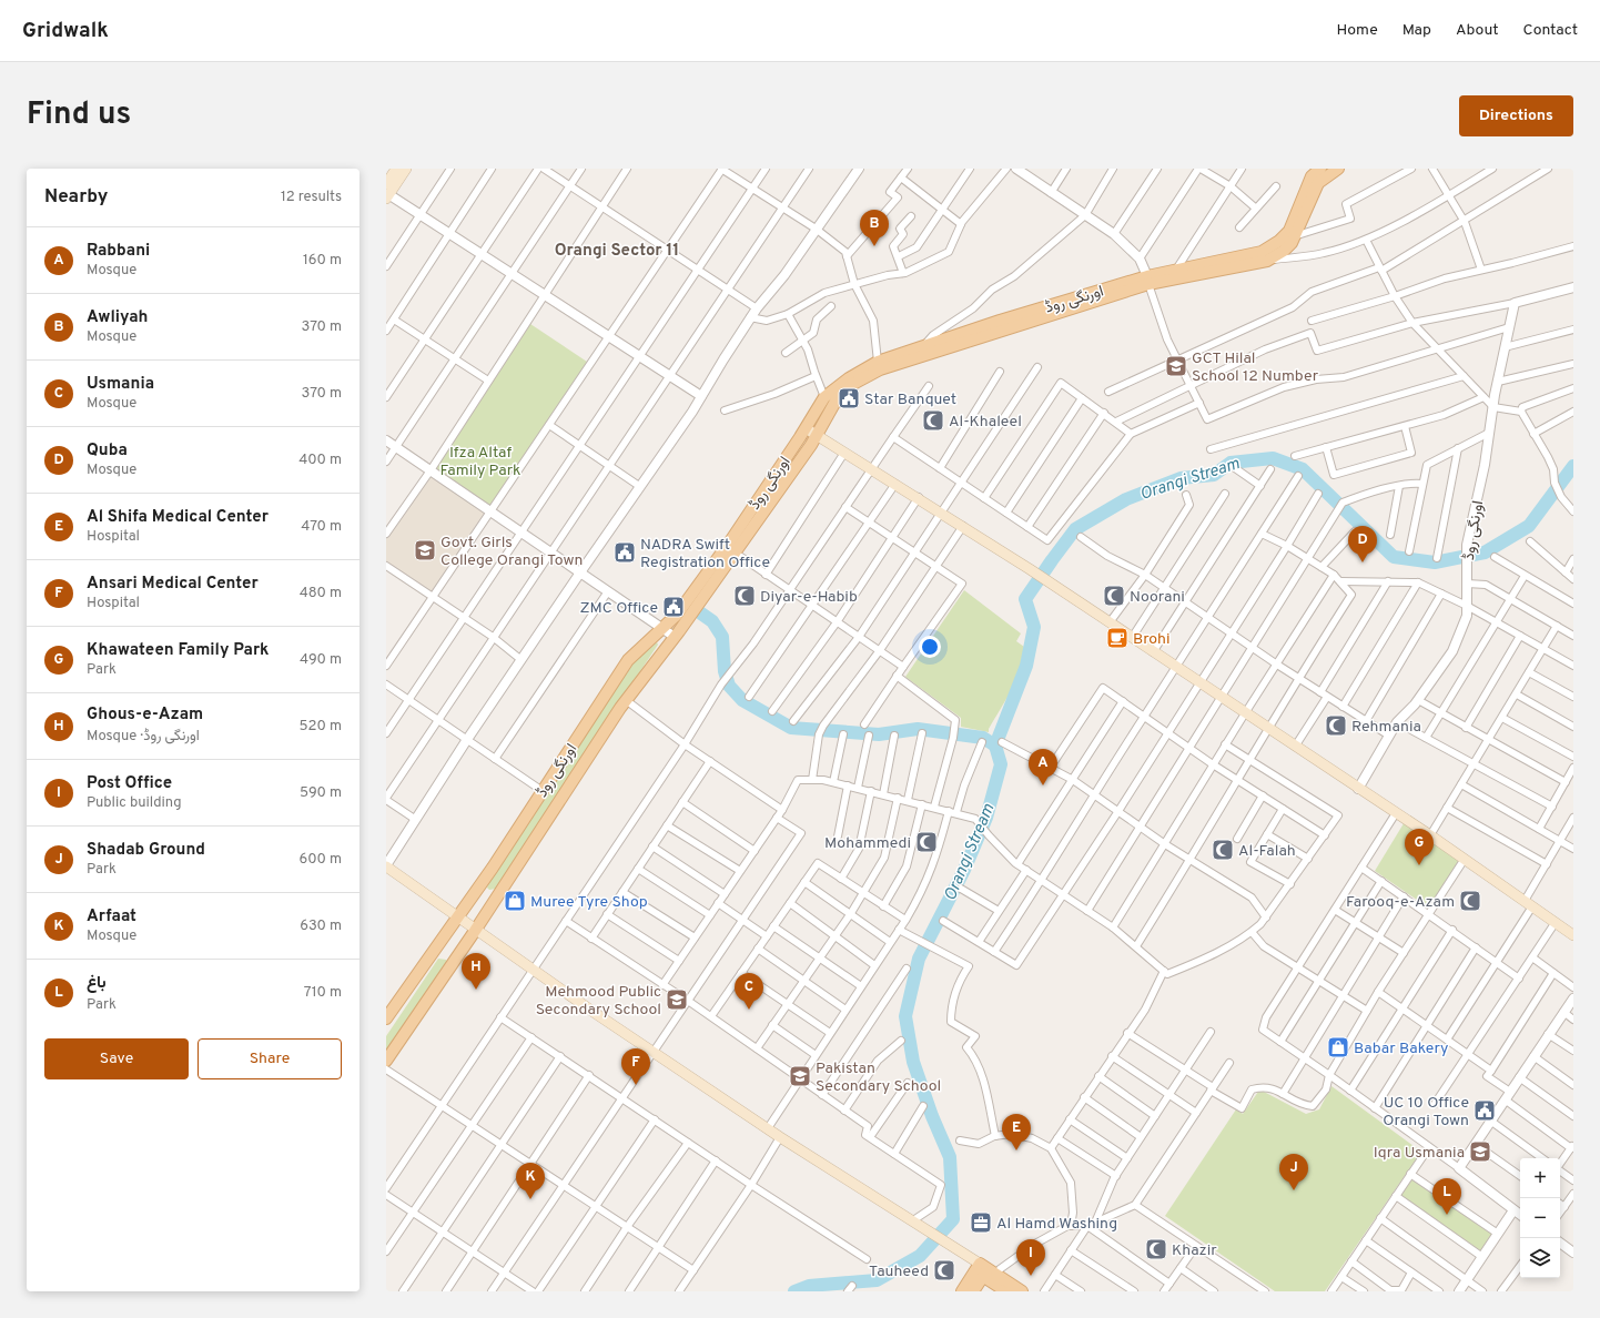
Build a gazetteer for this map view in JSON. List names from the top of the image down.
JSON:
{
  "streets": {
    "main road": ["اورنگی روڈ"]
  },
  "districts": ["Orangi Sector 11"],
  "water": ["Orangi Stream"],
  "parks": ["Ifza Altaf Family Park"],
  "places": {
    "school or university": [
      "GCT Hilal School 12 Number",
      "Govt. Girls College Orangi Town",
      "Mehmood Public Secondary School",
      "Pakistan Secondary School",
      "Iqra Usmania"
    ],
    "public building": [
      "Star Banquet",
      "NADRA Swift Registration Office",
      "ZMC Office",
      "UC 10 Office Orangi Town"
    ],
    "mosque": [
      "Al-Khaleel",
      "Diyar-e-Habib",
      "Noorani",
      "Rehmania",
      "Mohammedi",
      "Al-Falah",
      "Farooq-e-Azam",
      "Khazir",
      "Tauheed"
    ],
    "cafe": ["Brohi"],
    "shop": ["Muree Tyre Shop", "Babar Bakery"],
    "office": ["Al Hamd Washing"]
  },
  "page": {
    "header": "Gridwalk",
    "nav": [
      "Home",
      "Map",
      "About",
      "Contact"
    ],
    "title": "Find us",
    "buttons": [
      "Directions",
      ["Save", "Share"]
    ],
    "heading": ["Nearby", "12 results"],
    "pins": [
      "B",
      "D",
      "A",
      "G",
      "H",
      "C",
      "F",
      "E",
      "J",
      "K",
      "L",
      "I"
    ],
    "list": [
      {
        "mark": "A",
        "name": "Rabbani",
        "note": "Mosque",
        "value": "160 m"
      },
      {
        "mark": "B",
        "name": "Awliyah",
        "note": "Mosque",
        "value": "370 m"
      },
      {
        "mark": "C",
        "name": "Usmania",
        "note": "Mosque",
        "value": "370 m"
      },
      {
        "mark": "D",
        "name": "Quba",
        "note": "Mosque",
        "value": "400 m"
      },
      {
        "mark": "E",
        "name": "Al Shifa Medical Center",
        "note": "Hospital",
        "value": "470 m"
      },
      {
        "mark": "F",
        "name": "Ansari Medical Center",
        "note": "Hospital",
        "value": "480 m"
      },
      {
        "mark": "G",
        "name": "Khawateen Family Park",
        "note": "Park",
        "value": "490 m"
      },
      {
        "mark": "H",
        "name": "Ghous-e-Azam",
        "note": "Mosque · اورنگی روڈ",
        "value": "520 m"
      },
      {
        "mark": "I",
        "name": "Post Office",
        "note": "Public building",
        "value": "590 m"
      },
      {
        "mark": "J",
        "name": "Shadab Ground",
        "note": "Park",
        "value": "600 m"
      },
      {
        "mark": "K",
        "name": "Arfaat",
        "note": "Mosque",
        "value": "630 m"
      },
      {
        "mark": "L",
        "name": "باغ",
        "note": "Park",
        "value": "710 m"
      }
    ],
    "map_buttons": ["+", "−"]
  }
}
